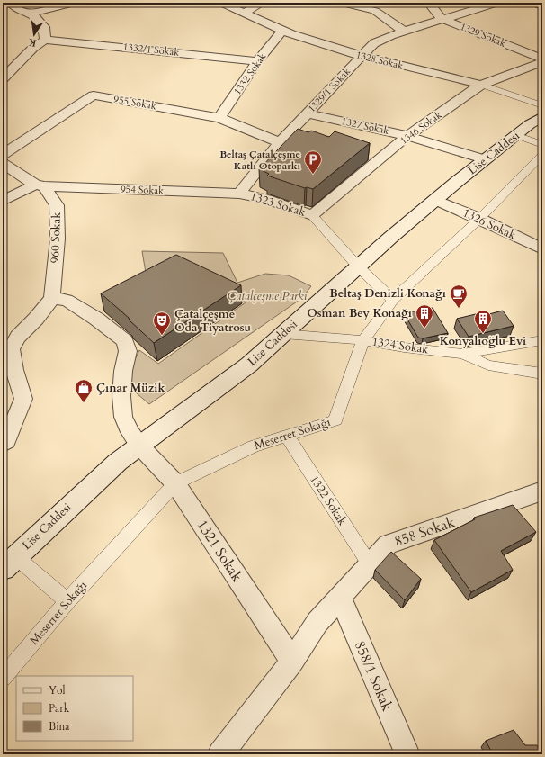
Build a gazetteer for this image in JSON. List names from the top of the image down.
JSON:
{
  "streets": {
    "main road": ["Lise Caddesi"],
    "street": [
      "1329 Sokak",
      "1332/1 Sokak",
      "1328 Sokak",
      "1332 Sokak",
      "1329/1 Sokak",
      "955 Sokak",
      "1327 Sokak",
      "1346 Sokak",
      "954 Sokak",
      "1323 Sokak",
      "1326 Sokak",
      "960 Sokak",
      "1324 Sokak",
      "Meserret Sokağı",
      "1322 Sokak",
      "858 Sokak",
      "1321 Sokak",
      "858/1 Sokak"
    ]
  },
  "crossings": [
    ["1329 Sokak", "1329/1 Sokak"],
    ["1332/1 Sokak", "1332 Sokak"],
    ["1328 Sokak", "1332 Sokak"],
    ["1328 Sokak", "1329/1 Sokak"],
    ["1328 Sokak", "1346 Sokak"],
    ["1332 Sokak", "955 Sokak"],
    ["1329/1 Sokak", "955 Sokak"],
    ["1329/1 Sokak", "1327 Sokak"],
    ["1329/1 Sokak", "954 Sokak"],
    ["1329/1 Sokak", "1323 Sokak"],
    ["1327 Sokak", "1346 Sokak"],
    ["1327 Sokak", "Lise Caddesi"],
    ["1346 Sokak", "1323 Sokak"],
    ["Lise Caddesi", "1323 Sokak"],
    ["Lise Caddesi", "1326 Sokak"],
    ["Lise Caddesi", "1324 Sokak"],
    ["Lise Caddesi", "1321 Sokak"],
    ["954 Sokak", "1323 Sokak"],
    ["954 Sokak", "960 Sokak"],
    ["1323 Sokak", "Meserret Sokağı"],
    ["1326 Sokak", "Meserret Sokağı"],
    ["960 Sokak", "1321 Sokak"],
    ["1324 Sokak", "Meserret Sokağı"],
    ["Meserret Sokağı", "1322 Sokak"],
    ["Meserret Sokağı", "1321 Sokak"],
    ["1322 Sokak", "858 Sokak"],
    ["858 Sokak", "1321 Sokak"],
    ["858 Sokak", "858/1 Sokak"]
  ],
  "parks": ["Çatalçeşme Parkı"],
  "places": {
    "parking": ["Beltaş Çatalçeşme Katlı Otoparkı"],
    "cafe": ["Beltaş Denizli Konağı"],
    "building": ["Osman Bey Konağı", "Konyalıoğlu Evi"],
    "theatre": ["Çatalçeşme Oda Tiyatrosu"],
    "shop": ["Çınar Müzik"]
  },
  "legend": ["Yol", "Park", "Bina"],
  "north": "bottom"
}
